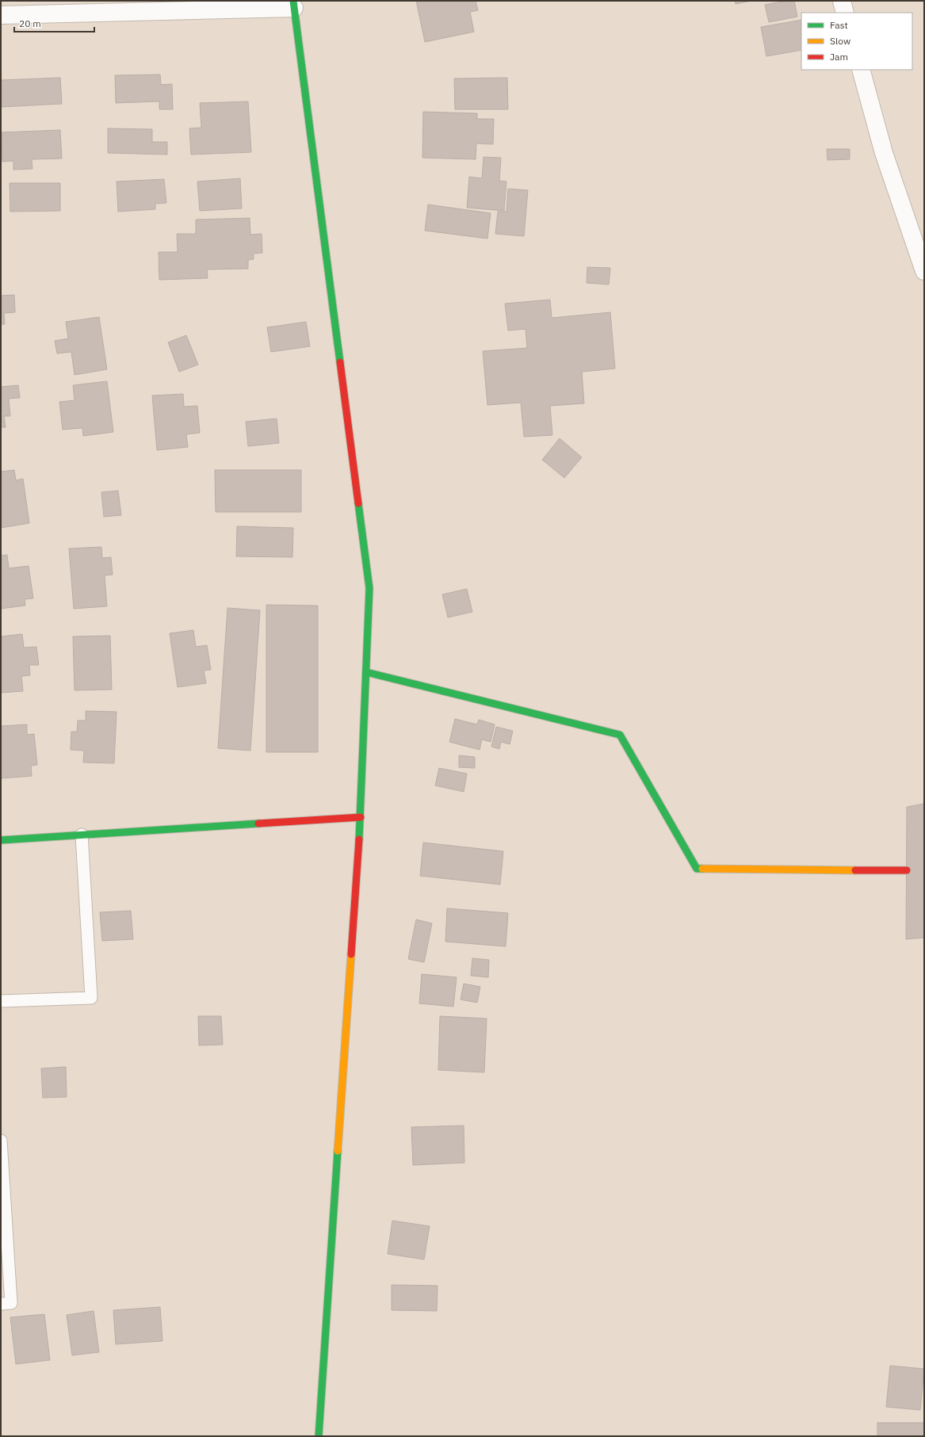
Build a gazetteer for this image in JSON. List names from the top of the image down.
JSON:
{
  "legend": ["Fast", "Slow", "Jam"],
  "scale_bar": "20 m"
}
